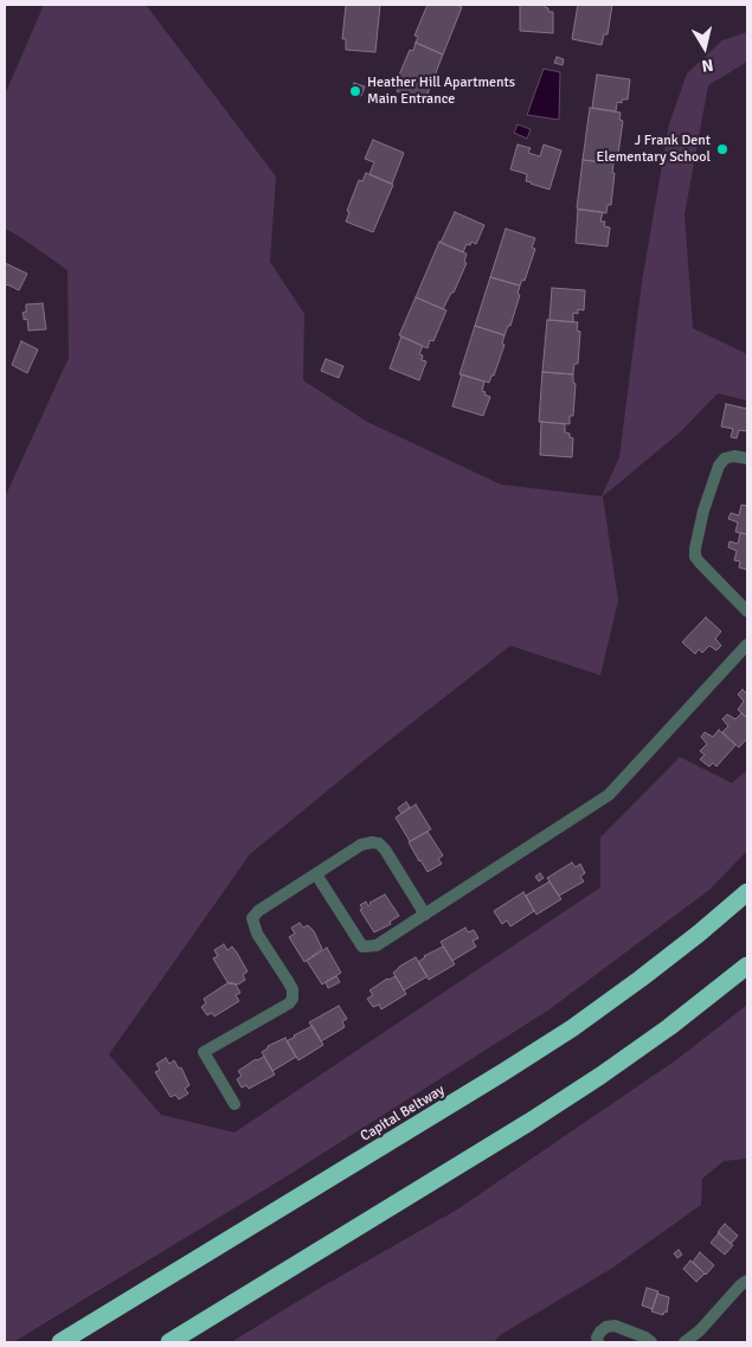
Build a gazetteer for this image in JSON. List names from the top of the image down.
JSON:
{
  "streets": {
    "highway": ["Capital Beltway"]
  },
  "places": ["Heather Hill Apartments Main Entrance", "J Frank Dent Elementary School"],
  "north": "bottom"
}
